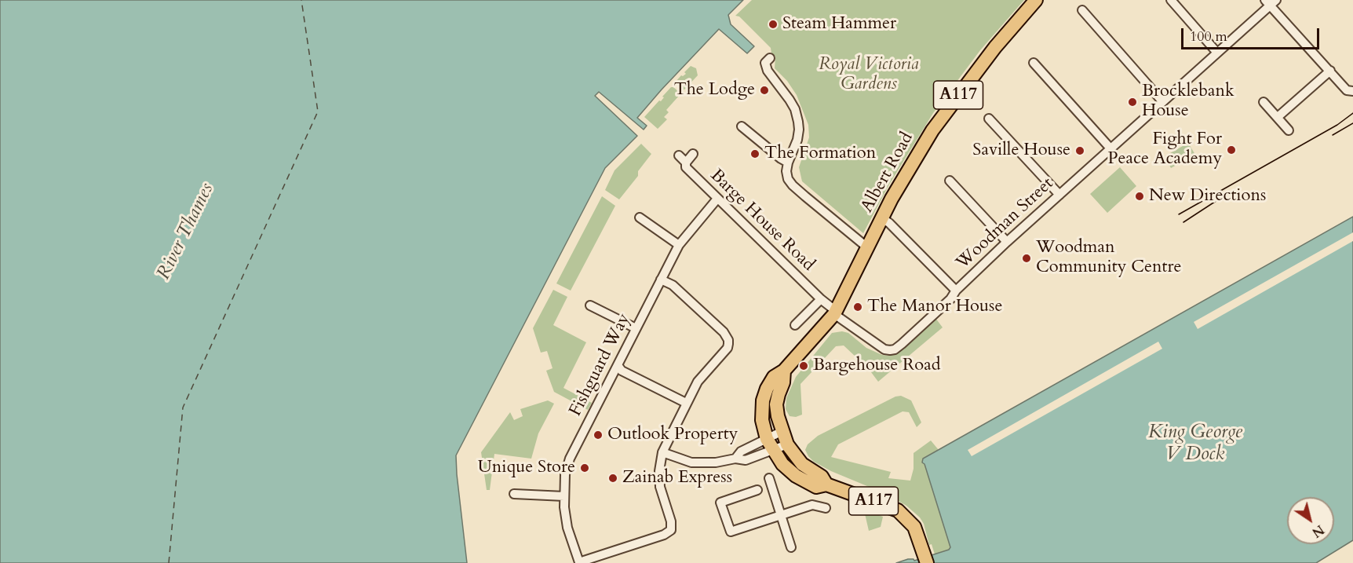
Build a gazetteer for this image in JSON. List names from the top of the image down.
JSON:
{
  "streets": {
    "highway": ["A117", "Albert Road"],
    "street": ["Barge House Road", "Woodman Street", "Fishguard Way"]
  },
  "crossings": [
    ["A117", "Albert Road"],
    ["Albert Road", "Barge House Road"],
    ["Albert Road", "Woodman Street"],
    ["Barge House Road", "Woodman Street"],
    ["Barge House Road", "Fishguard Way"]
  ],
  "water": ["River Thames", "King George V Dock"],
  "parks": ["Royal Victoria Gardens"],
  "places": [
    "Steam Hammer",
    "The Lodge",
    "Brocklebank House",
    "Fight For Peace Academy",
    "Saville House",
    "The Formation",
    "New Directions",
    "Woodman Community Centre",
    "The Manor House",
    "Bargehouse Road",
    "Outlook Property",
    "Unique Store",
    "Zainab Express"
  ],
  "scale_bar": "100 m",
  "north": "bottom right"
}
